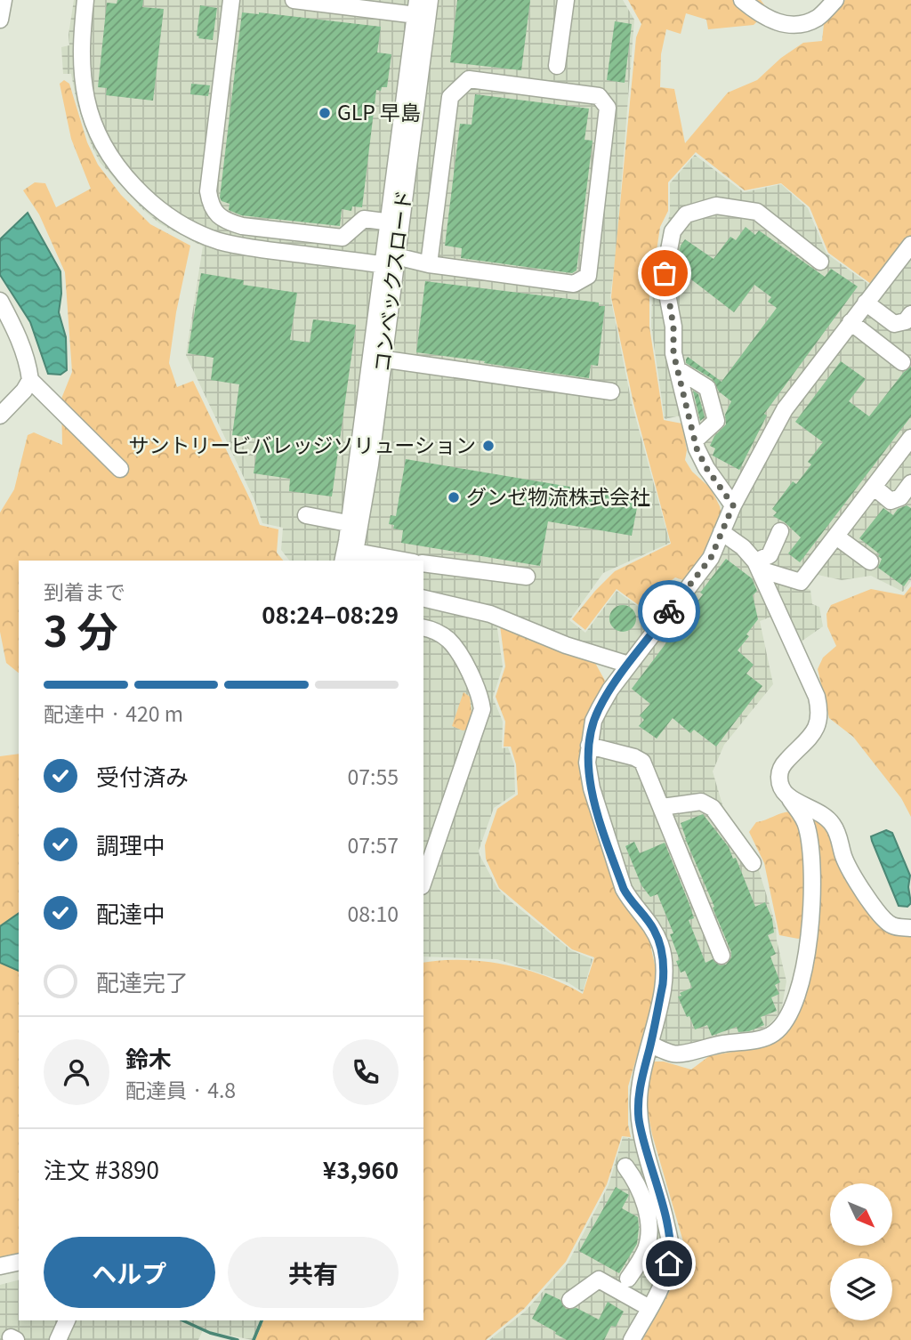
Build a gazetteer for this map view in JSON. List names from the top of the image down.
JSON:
{
  "streets": {
    "street": ["コンベックスロード"]
  },
  "places": ["GLP 早島", "サントリービバレッジソリューション", "グンゼ物流株式会社"],
  "north": "bottom right",
  "page": {
    "heading": ["3 分", "到着まで", "08:24–08:29"],
    "panel": [
      "鈴木",
      "配達員 · 4.8",
      "注文 #3890",
      "¥3,960"
    ],
    "bar": "配達中 · 420 m",
    "list": [
      ["受付済み", "07:55"],
      ["調理中", "07:57"],
      ["配達中", "08:10"],
      "配達完了"
    ],
    "buttons": ["ヘルプ", "共有"]
  }
}
